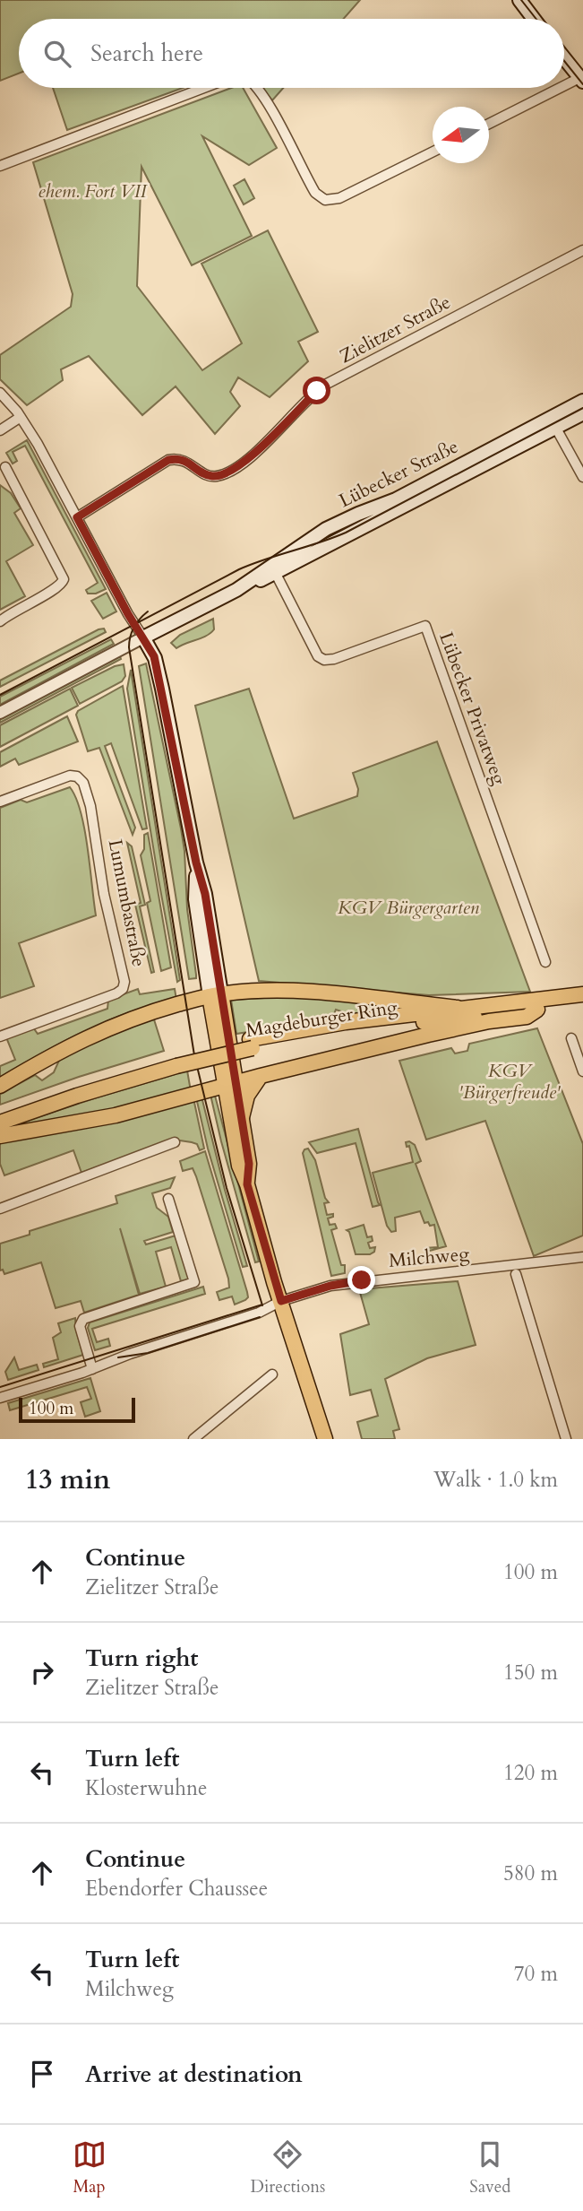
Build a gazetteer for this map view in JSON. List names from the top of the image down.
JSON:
{
  "streets": {
    "main road": ["Lübecker Straße", "Magdeburger Ring"],
    "street": [
      "Zielitzer Straße",
      "Lübecker Privatweg",
      "Lumumbastraße",
      "Milchweg"
    ]
  },
  "crossings": [
    ["Lübecker Straße", "Lübecker Privatweg"]
  ],
  "parks": ["ehem. Fort VII", "KGV Bürgergarten", "KGV 'Bürgerfreude'"],
  "scale_bar": "100 m",
  "north": "left",
  "page": {
    "search": "Search here",
    "scale": "100 m",
    "heading": ["13 min", "Walk · 1.0 km"],
    "list": [
      ["Continue", "Zielitzer Straße", "100 m"],
      ["Turn right", "Zielitzer Straße", "150 m"],
      ["Turn left", "Klosterwuhne", "120 m"],
      ["Continue", "Ebendorfer Chaussee", "580 m"],
      ["Turn left", "Milchweg", "70 m"],
      "Arrive at destination"
    ],
    "nav": ["Map", "Directions", "Saved"]
  }
}
